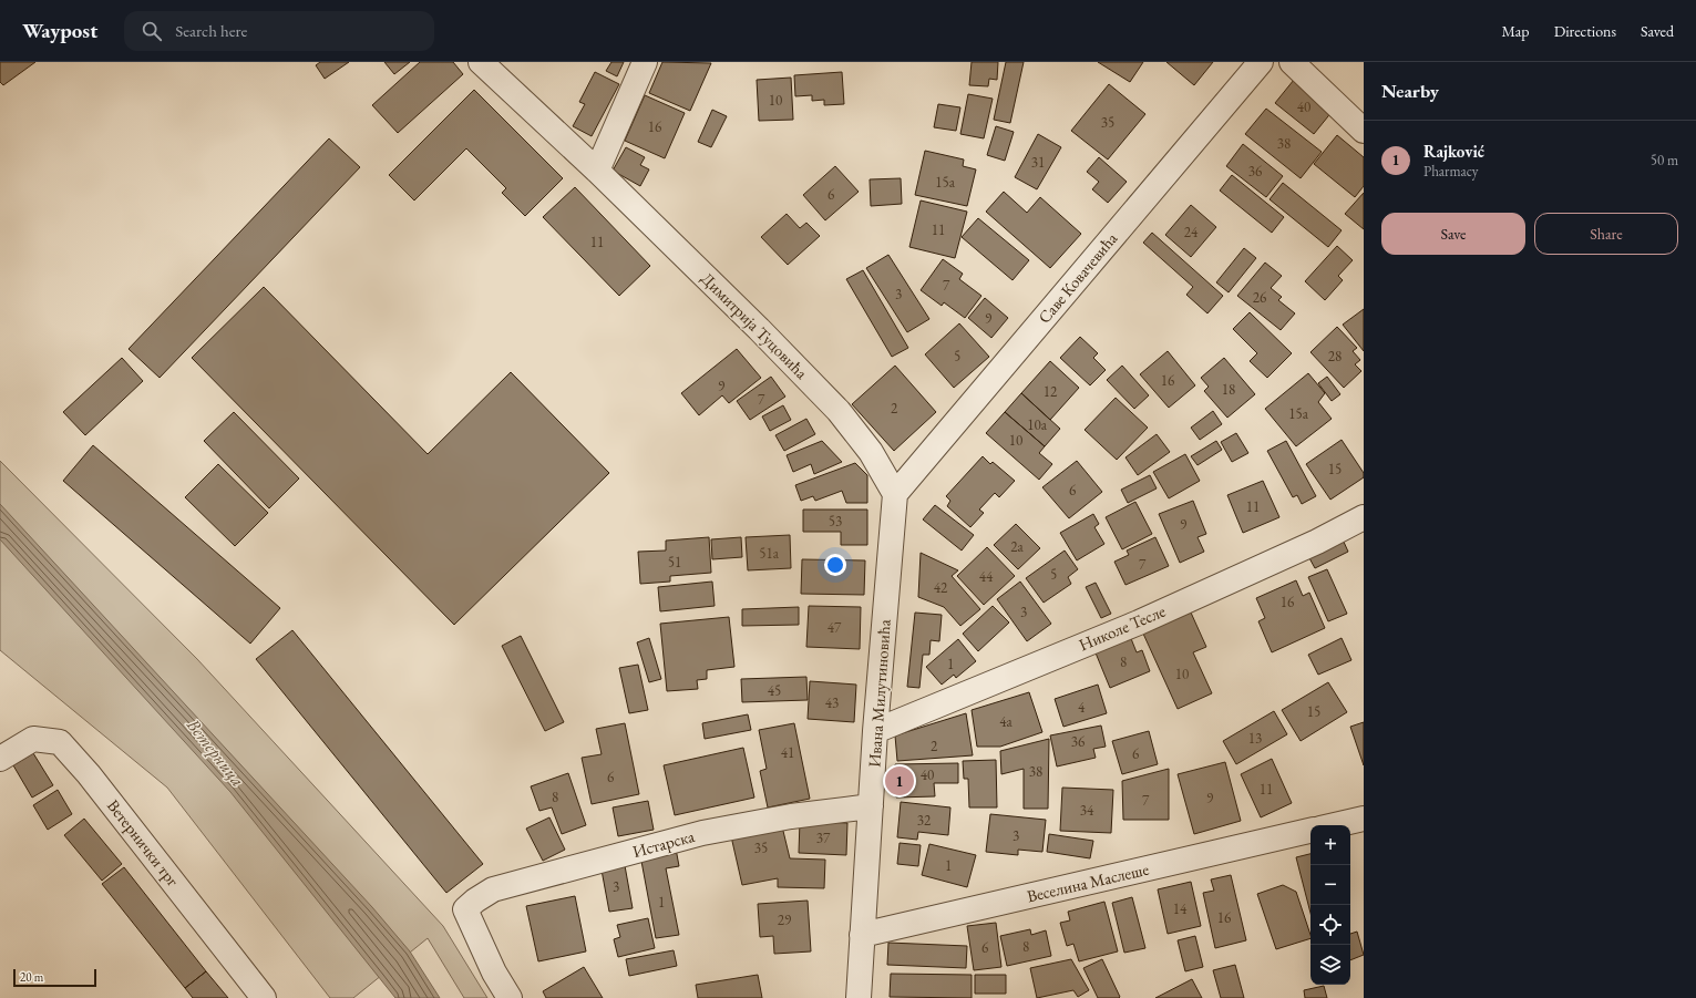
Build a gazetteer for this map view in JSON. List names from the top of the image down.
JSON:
{
  "streets": {
    "street": [
      "Саве Ковачевића",
      "Димитрија Туцовића",
      "Николе Тесле",
      "Ивана Милутиновића",
      "Ветернички трг",
      "Истарска",
      "Веселина Маслеше"
    ]
  },
  "crossings": [
    ["Саве Ковачевића", "Димитрија Туцовића"],
    ["Саве Ковачевића", "Ивана Милутиновића"],
    ["Димитрија Туцовића", "Ивана Милутиновића"],
    ["Николе Тесле", "Ивана Милутиновића"],
    ["Ивана Милутиновића", "Истарска"],
    ["Ивана Милутиновића", "Веселина Маслеше"]
  ],
  "water": ["Ветерница"],
  "house_numbers": [
    "10",
    "40",
    "35",
    "16",
    "38",
    "31",
    "36",
    "15a",
    "6",
    "11",
    "24",
    "11",
    "7",
    "3",
    "26",
    "9",
    "5",
    "28",
    "16",
    "9",
    "18",
    "12",
    "7",
    "2",
    "15a",
    "10a",
    "10",
    "15",
    "6",
    "11",
    "53",
    "9",
    "2a",
    "51a",
    "51",
    "7",
    "5",
    "44",
    "42",
    "16",
    "3",
    "47",
    "8",
    "1",
    "10",
    "45",
    "43",
    "4",
    "15",
    "4a",
    "13",
    "36",
    "2",
    "41",
    "6",
    "38",
    "40",
    "6",
    "11",
    "8",
    "9",
    "7",
    "34",
    "32",
    "3",
    "37",
    "35",
    "1",
    "3",
    "1",
    "14",
    "16",
    "29",
    "8",
    "6"
  ],
  "scale_bar": "20 m",
  "page": {
    "header": "Waypost",
    "search": "Search here",
    "nav": ["Map", "Directions", "Saved"],
    "heading": "Nearby",
    "list": [
      {
        "mark": "1",
        "name": "Rajković",
        "note": "Pharmacy",
        "value": "50 m"
      }
    ],
    "buttons": ["Save", "Share"],
    "pins": "1",
    "map_buttons": ["+", "−"],
    "scale": "20 m"
  }
}
